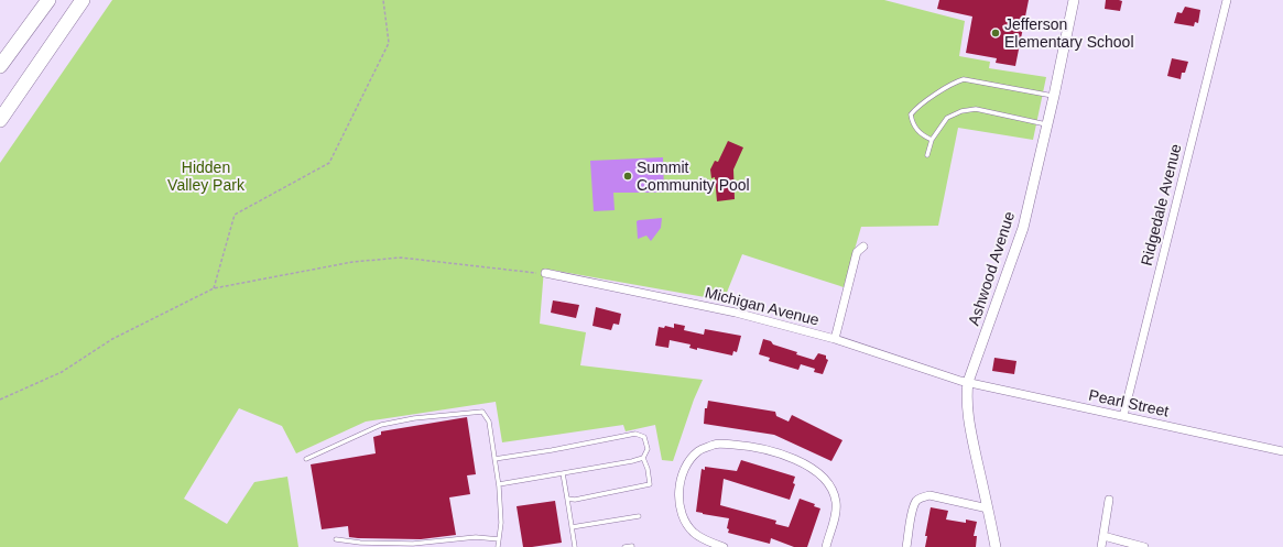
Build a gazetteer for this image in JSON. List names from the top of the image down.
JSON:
{
  "streets": {
    "street": [
      "Ridgedale Avenue",
      "Ashwood Avenue",
      "Michigan Avenue",
      "Pearl Street"
    ]
  },
  "crossings": [
    ["Ridgedale Avenue", "Pearl Street"],
    ["Ashwood Avenue", "Michigan Avenue"],
    ["Ashwood Avenue", "Pearl Street"],
    ["Michigan Avenue", "Pearl Street"]
  ],
  "parks": ["Hidden Valley Park"],
  "places": ["Jefferson Elementary School", "Summit Community Pool"]
}
